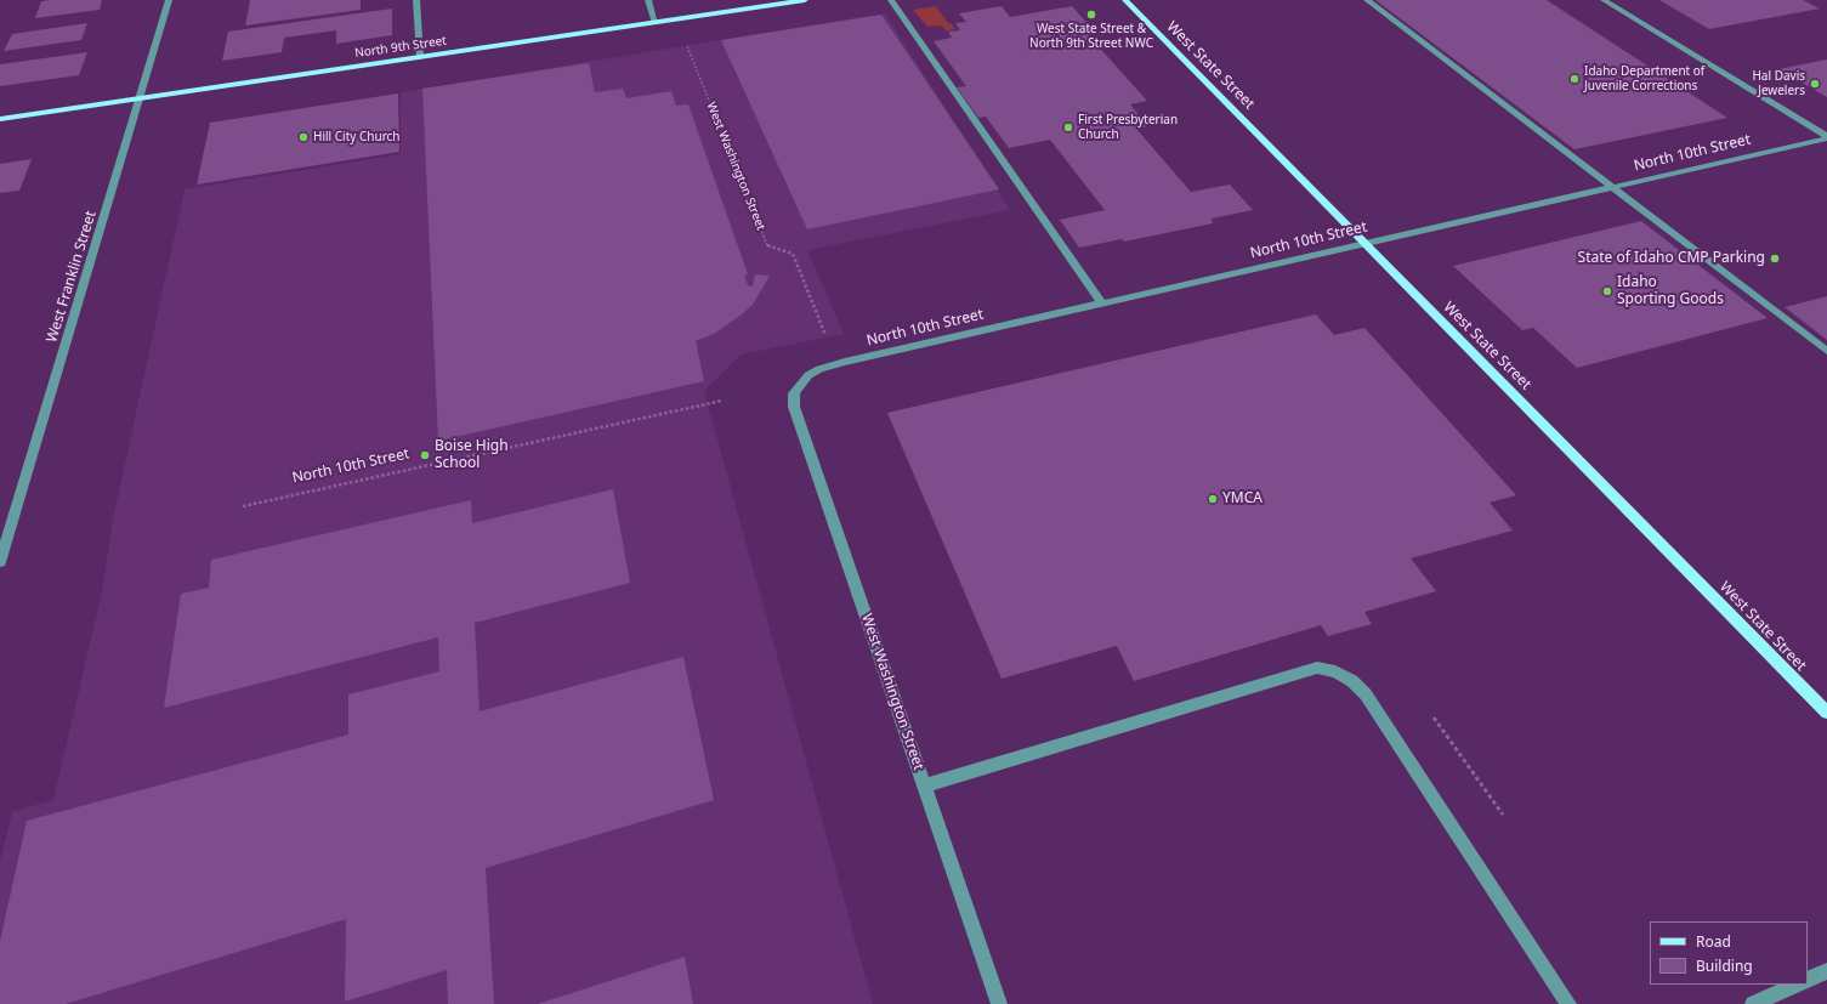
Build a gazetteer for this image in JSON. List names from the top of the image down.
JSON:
{
  "streets": {
    "main road": ["North 9th Street", "West State Street"],
    "street": ["North 10th Street", "West Washington Street", "West Franklin Street"]
  },
  "crossings": [
    ["North 9th Street", "West Franklin Street"],
    ["West State Street", "North 10th Street"],
    ["North 10th Street", "West Washington Street"]
  ],
  "places": [
    "West State Street & North 9th Street NWC",
    "Idaho Department of Juvenile Corrections",
    "Hal Davis Jewelers",
    "First Presbyterian Church",
    "Hill City Church",
    "State of Idaho CMP Parking",
    "Idaho Sporting Goods",
    "Boise High School",
    "YMCA"
  ],
  "legend": ["Road", "Building"]
}
